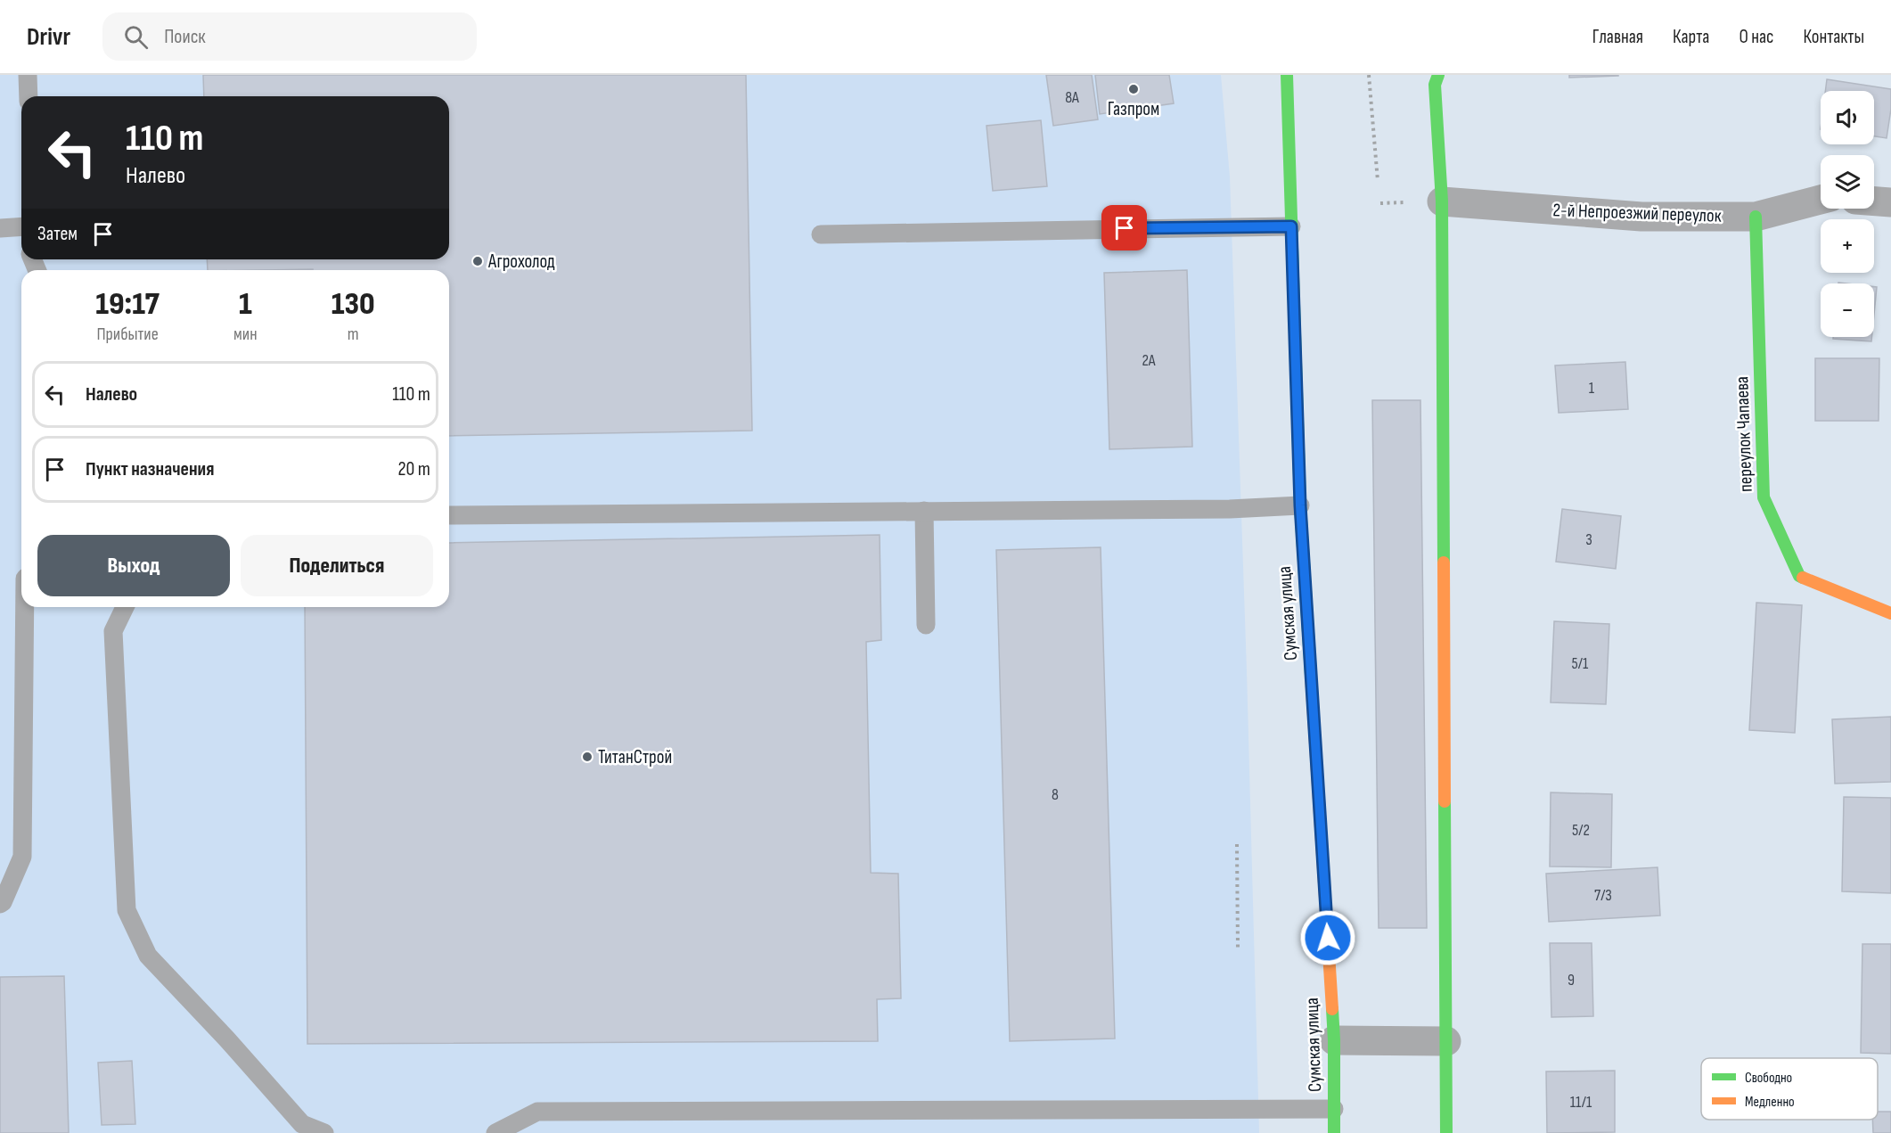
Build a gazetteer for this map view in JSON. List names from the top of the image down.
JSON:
{
  "streets": {
    "street": ["2-й Непроезжий переулок", "переулок Чапаева", "Сумская улица"]
  },
  "crossings": [
    ["2-й Непроезжий переулок", "переулок Чапаева"]
  ],
  "places": ["Газпром", "Агрохолод", "ТитанСтрой"],
  "house_numbers": [
    "8А",
    "2А",
    "1",
    "3",
    "5/1",
    "8",
    "5/2",
    "7/3",
    "9",
    "11/1"
  ],
  "legend": ["Свободно", "Медленно"],
  "page": {
    "header": "Drivr",
    "search": "Поиск",
    "nav": [
      "Главная",
      "Карта",
      "О нас",
      "Контакты"
    ],
    "map_buttons": ["+", "−"],
    "turn": ["110 m", "Налево"],
    "then": "Затем",
    "eta": [
      "19:17",
      "Прибытие",
      "1",
      "мин",
      "130",
      "m"
    ],
    "list": [
      {
        "name": "Налево",
        "value": "110 m"
      },
      {
        "name": "Пункт назначения",
        "value": "20 m"
      }
    ],
    "buttons": ["Выход", "Поделиться"]
  }
}
